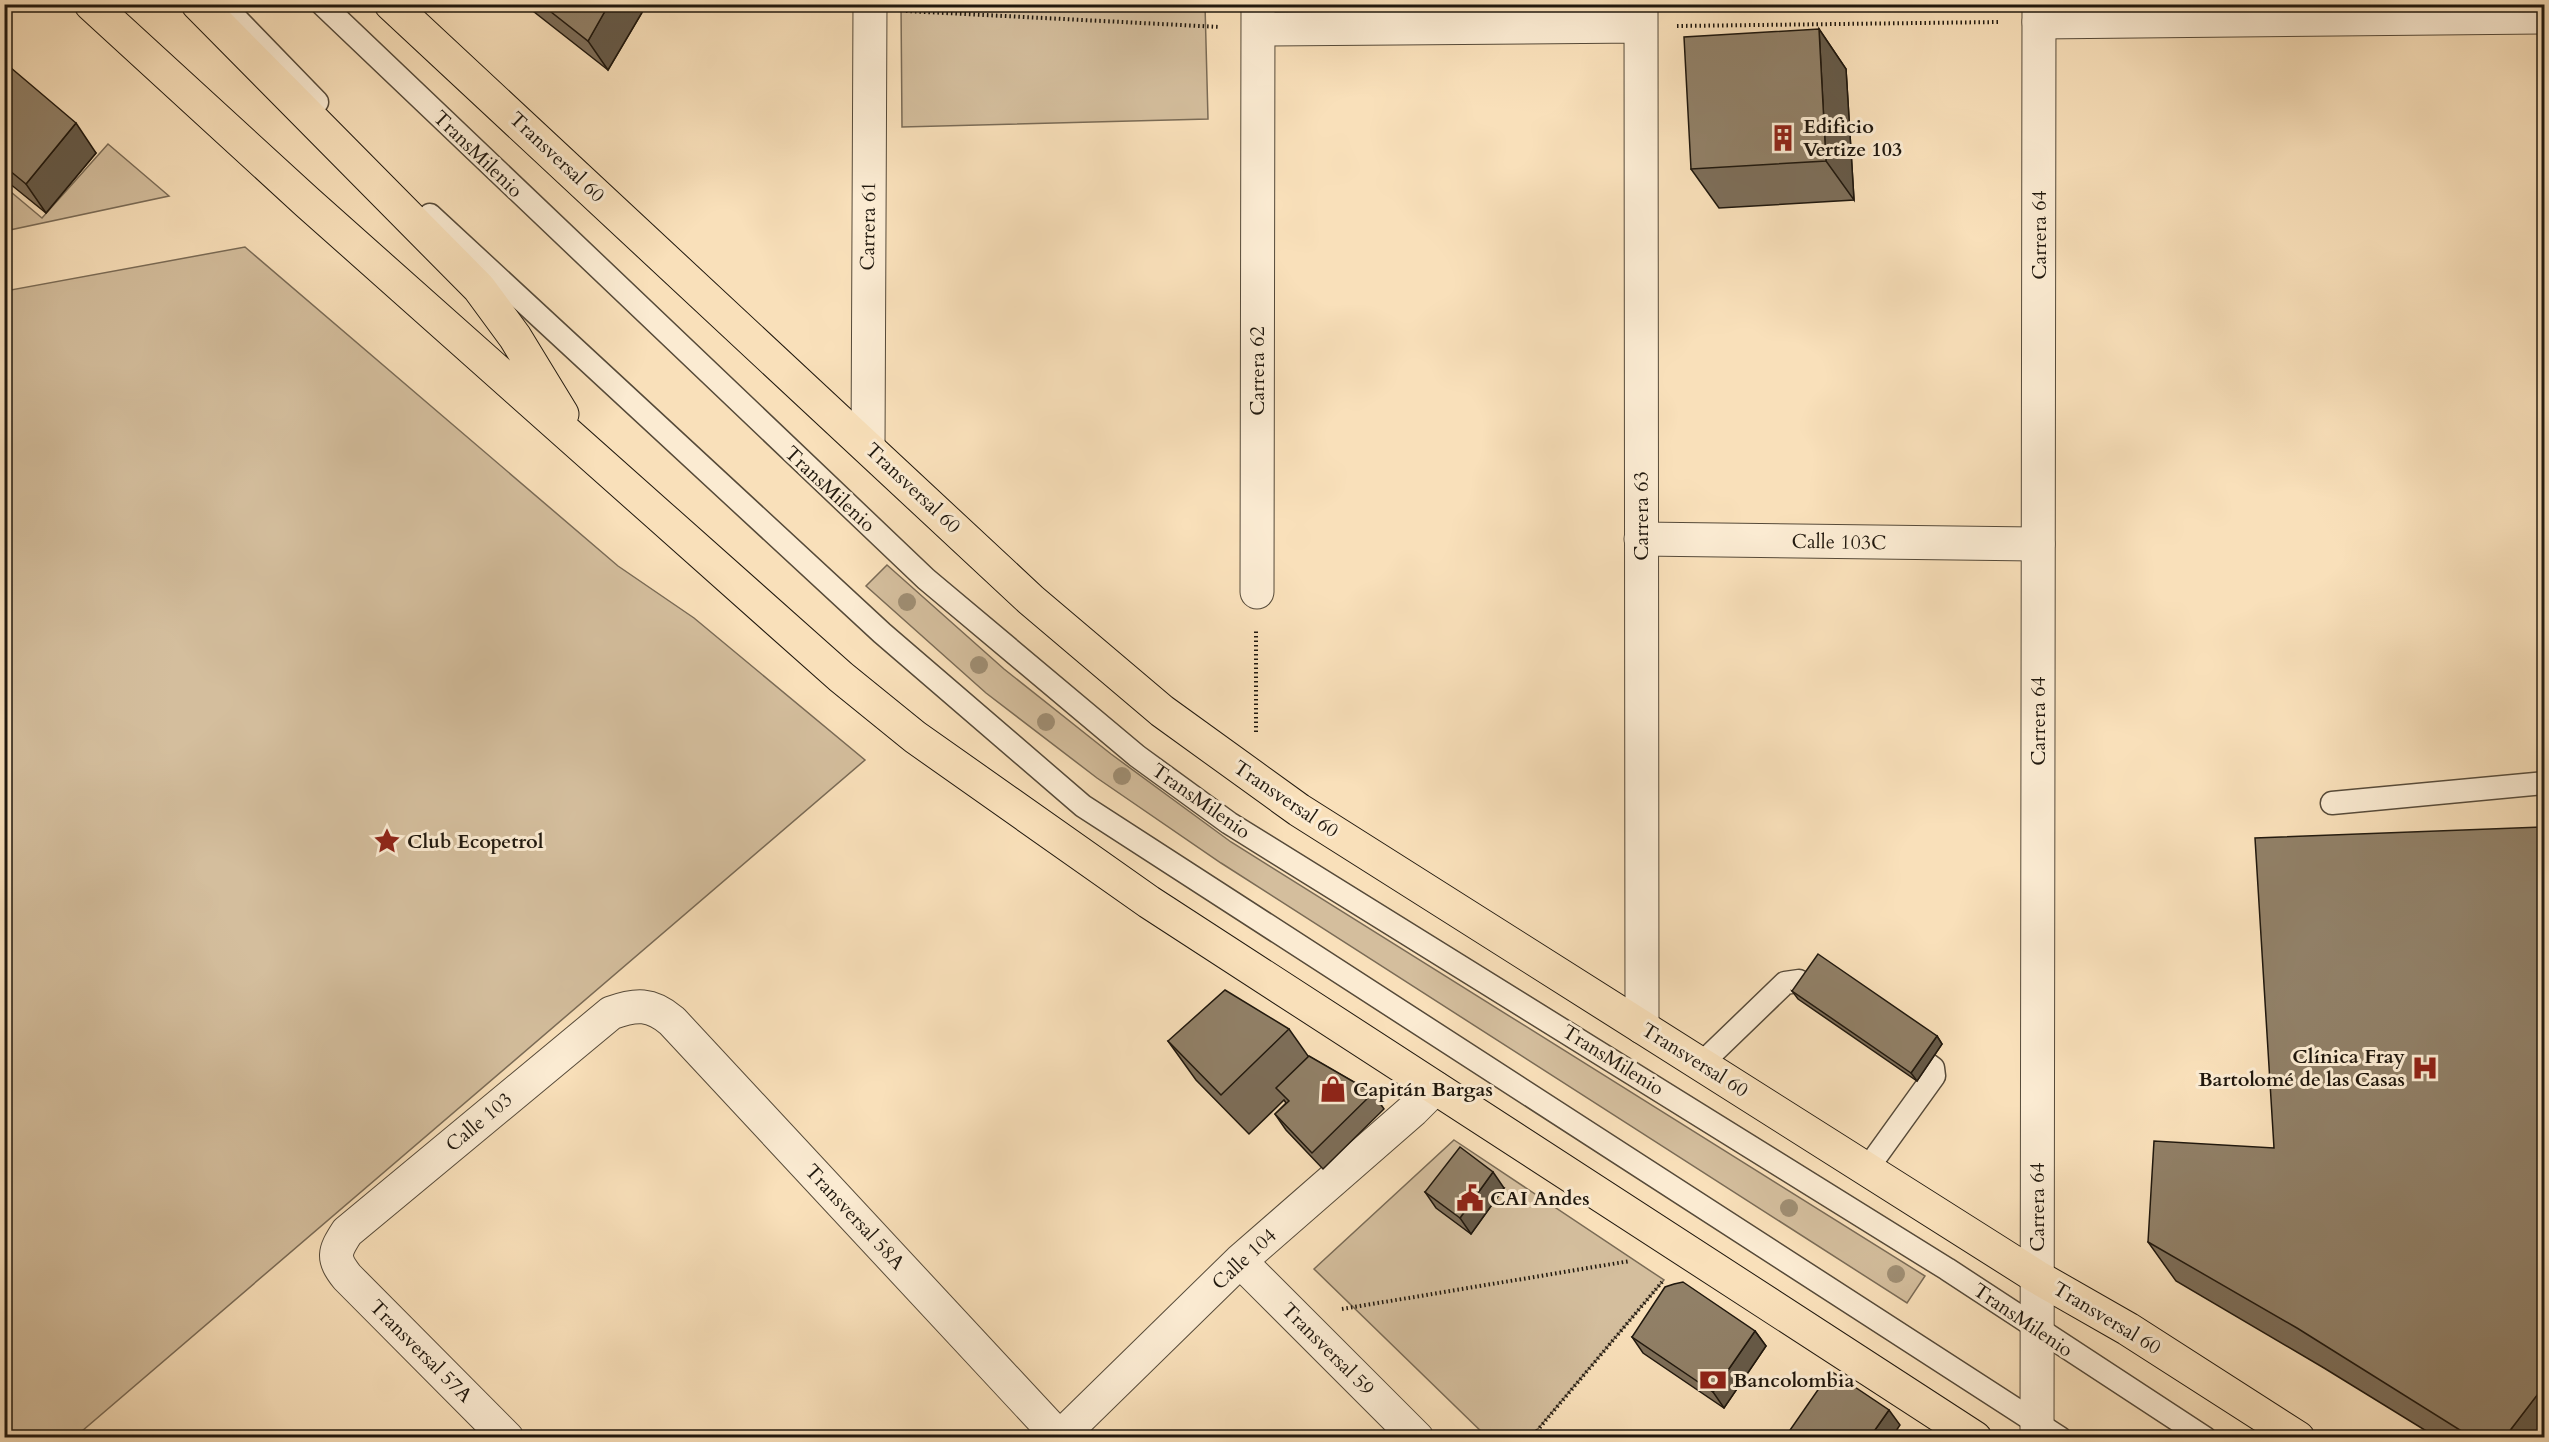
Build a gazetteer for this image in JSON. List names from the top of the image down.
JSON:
{
  "streets": {
    "main road": ["Transversal 60"],
    "street": [
      "Carrera 61",
      "Carrera 64",
      "Carrera 62",
      "Carrera 63",
      "Calle 103C",
      "Calle 103",
      "Transversal 58A",
      "Calle 104",
      "Transversal 59",
      "Transversal 57A"
    ],
    "lane": ["TransMilenio"]
  },
  "crossings": [
    ["TransMilenio", "Carrera 64"],
    ["Transversal 60", "Carrera 61"],
    ["Transversal 60", "Carrera 64"],
    ["Transversal 60", "Carrera 63"],
    ["Carrera 64", "Calle 103C"],
    ["Carrera 63", "Calle 103C"],
    ["Calle 103", "Transversal 58A"],
    ["Calle 103", "Transversal 57A"],
    ["Transversal 58A", "Calle 104"],
    ["Calle 104", "Transversal 59"]
  ],
  "places": {
    "building": ["Edificio Vertize 103"],
    "place": ["Club Ecopetrol"],
    "hospital": ["Clínica Fray Bartolomé de las Casas"],
    "shop": ["Capitán Bargas"],
    "public building": ["CAI Andes"],
    "bank": ["Bancolombia"]
  }
}
